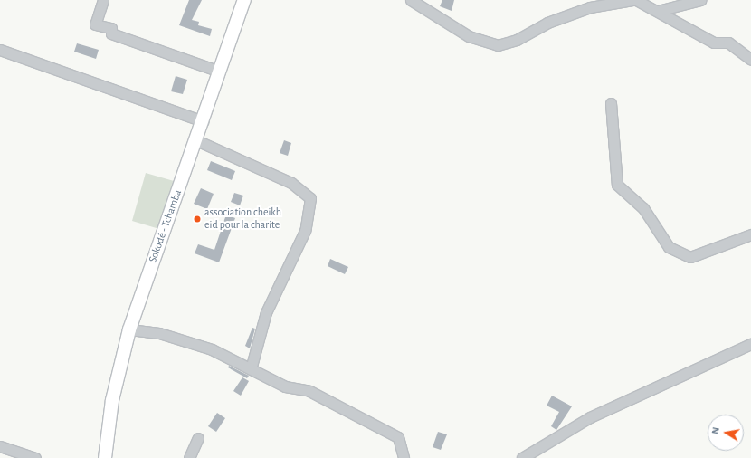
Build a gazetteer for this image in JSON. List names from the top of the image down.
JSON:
{
  "streets": {
    "main road": ["Sokodé - Tchamba"]
  },
  "places": ["association cheikh eid pour la charite"],
  "north": "left"
}
